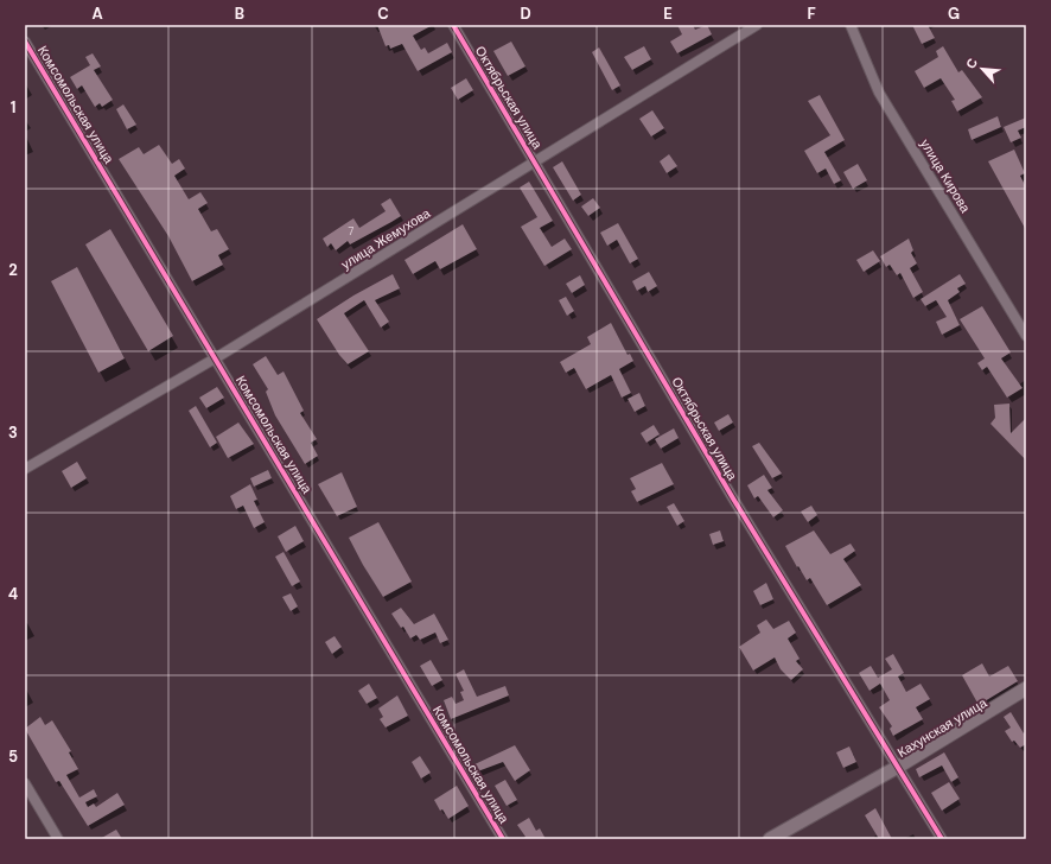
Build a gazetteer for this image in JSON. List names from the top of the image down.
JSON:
{
  "streets": {
    "street": [
      "Октябрьская улица",
      "Комсомольская улица",
      "улица Кирова",
      "улица Жемухова",
      "Кахунская улица"
    ]
  },
  "crossings": [
    ["Октябрьская улица", "улица Жемухова"],
    ["Октябрьская улица", "Кахунская улица"],
    ["Комсомольская улица", "улица Жемухова"]
  ],
  "house_numbers": ["7"],
  "north": "top left",
  "grid": {
    "columns": [
      "A",
      "B",
      "C",
      "D",
      "E",
      "F",
      "G"
    ],
    "rows": [
      "1",
      "2",
      "3",
      "4",
      "5"
    ]
  }
}
